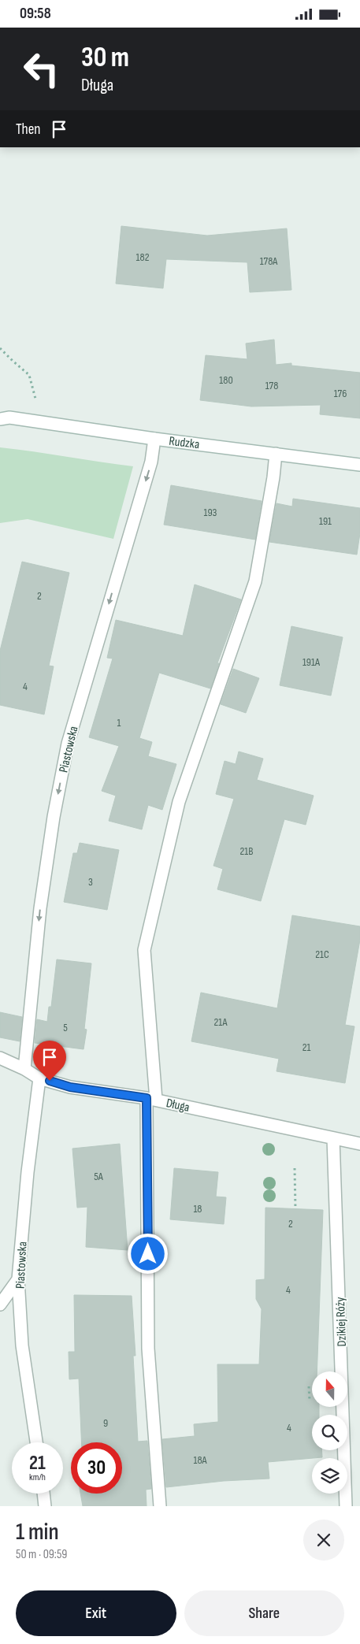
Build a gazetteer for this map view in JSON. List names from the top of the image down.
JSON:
{
  "streets": {
    "street": [
      "Rudzka",
      "Piastowska",
      "Długa",
      "Dzikiej Róży"
    ]
  },
  "crossings": [
    ["Rudzka", "Piastowska"],
    ["Piastowska", "Długa"],
    ["Długa", "Dzikiej Róży"]
  ],
  "one_way": ["Piastowska"],
  "house_numbers": [
    "182",
    "178A",
    "180",
    "178",
    "176",
    "193",
    "191",
    "2",
    "191A",
    "4",
    "1",
    "21B",
    "3",
    "21C",
    "21A",
    "5",
    "21",
    "5A",
    "18",
    "2",
    "4",
    "9",
    "4",
    "18A"
  ],
  "north": "top",
  "page": {
    "status": "09:58",
    "turn": ["30 m", "Długa"],
    "then": "Then",
    "speed": "21 km/h",
    "limit": "30",
    "heading": ["1 min", "50 m · 09:59"],
    "buttons": ["Exit", "Share"]
  }
}
